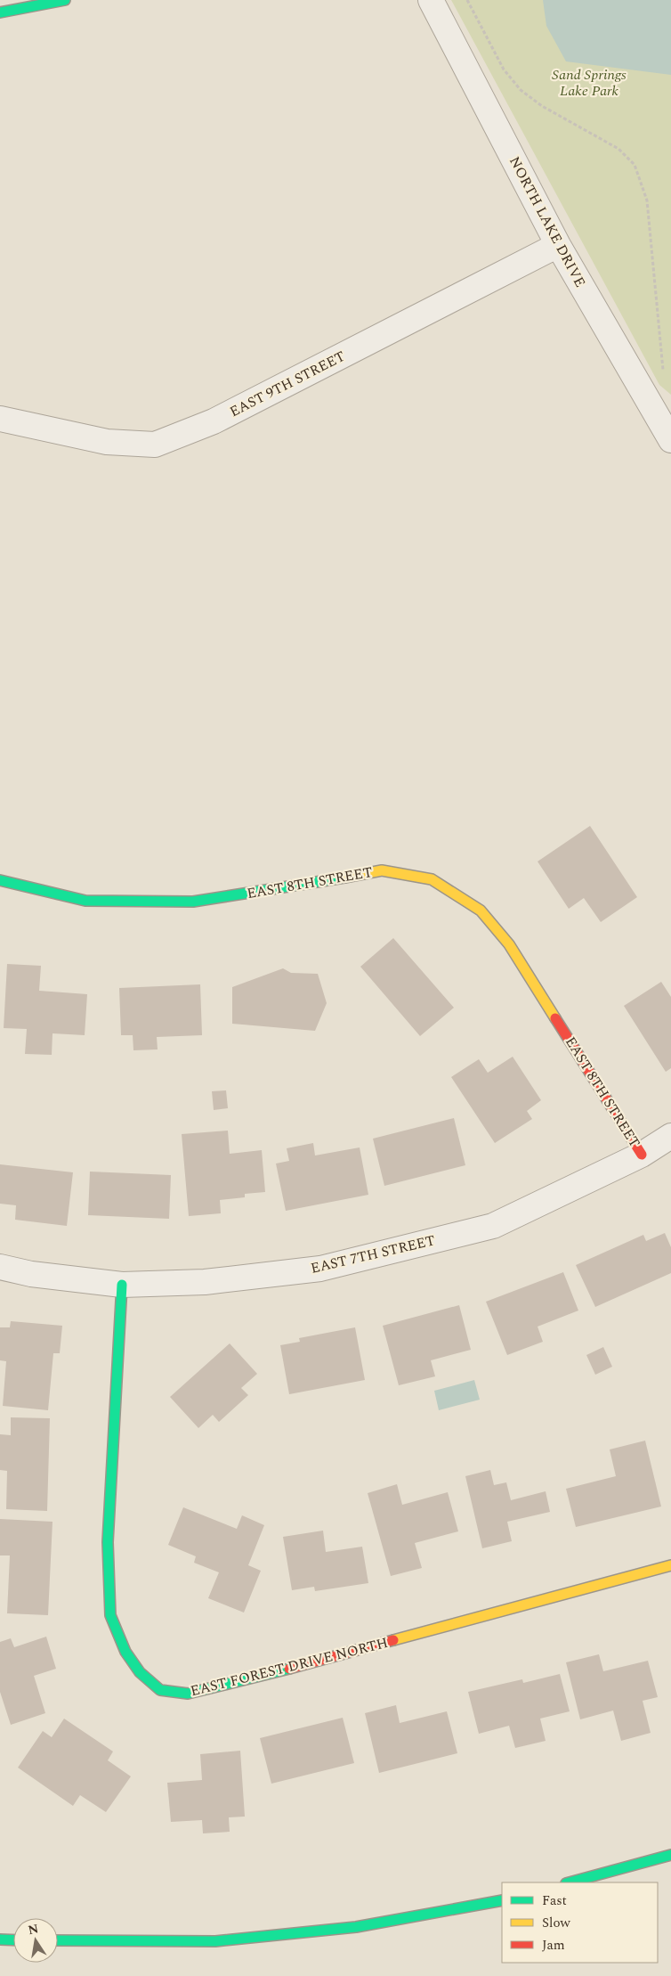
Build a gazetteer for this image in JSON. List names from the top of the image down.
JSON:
{
  "streets": {
    "street": [
      "NORTH LAKE DRIVE",
      "EAST 9TH STREET",
      "EAST 8TH STREET",
      "EAST 7TH STREET",
      "EAST FOREST DRIVE NORTH"
    ]
  },
  "crossings": [
    ["NORTH LAKE DRIVE", "EAST 9TH STREET"],
    ["EAST 8TH STREET", "EAST 7TH STREET"],
    ["EAST 7TH STREET", "EAST FOREST DRIVE NORTH"]
  ],
  "parks": ["Sand Springs Lake Park"],
  "legend": ["Fast", "Slow", "Jam"],
  "north": "top"
}
